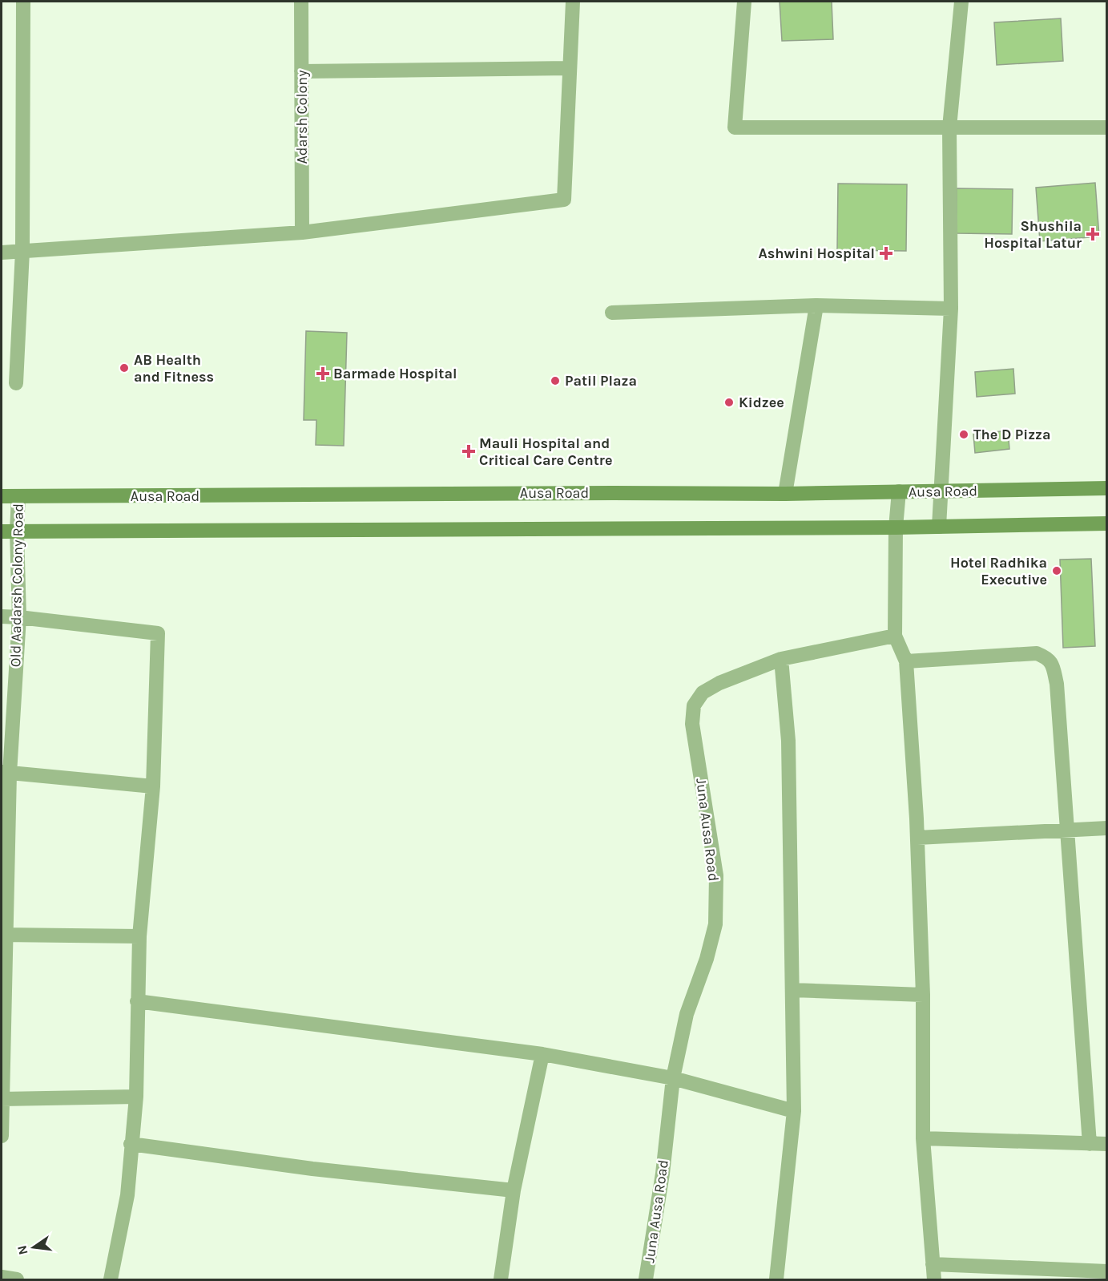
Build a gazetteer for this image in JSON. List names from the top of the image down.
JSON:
{
  "streets": {
    "main road": ["Ausa Road"],
    "street": ["Adarsh Colony", "Old Aadarsh Colony Road", "Juna Ausa Road"]
  },
  "crossings": [
    ["Ausa Road", "Old Aadarsh Colony Road"]
  ],
  "places": {
    "health": [
      "Shushila Hospital Latur",
      "Ashwini Hospital",
      "Barmade Hospital",
      "Mauli Hospital and Critical Care Centre"
    ],
    "other": [
      "AB Health and Fitness",
      "Patil Plaza",
      "Kidzee",
      "The D Pizza",
      "Hotel Radhika Executive"
    ]
  },
  "north": "left"
}
